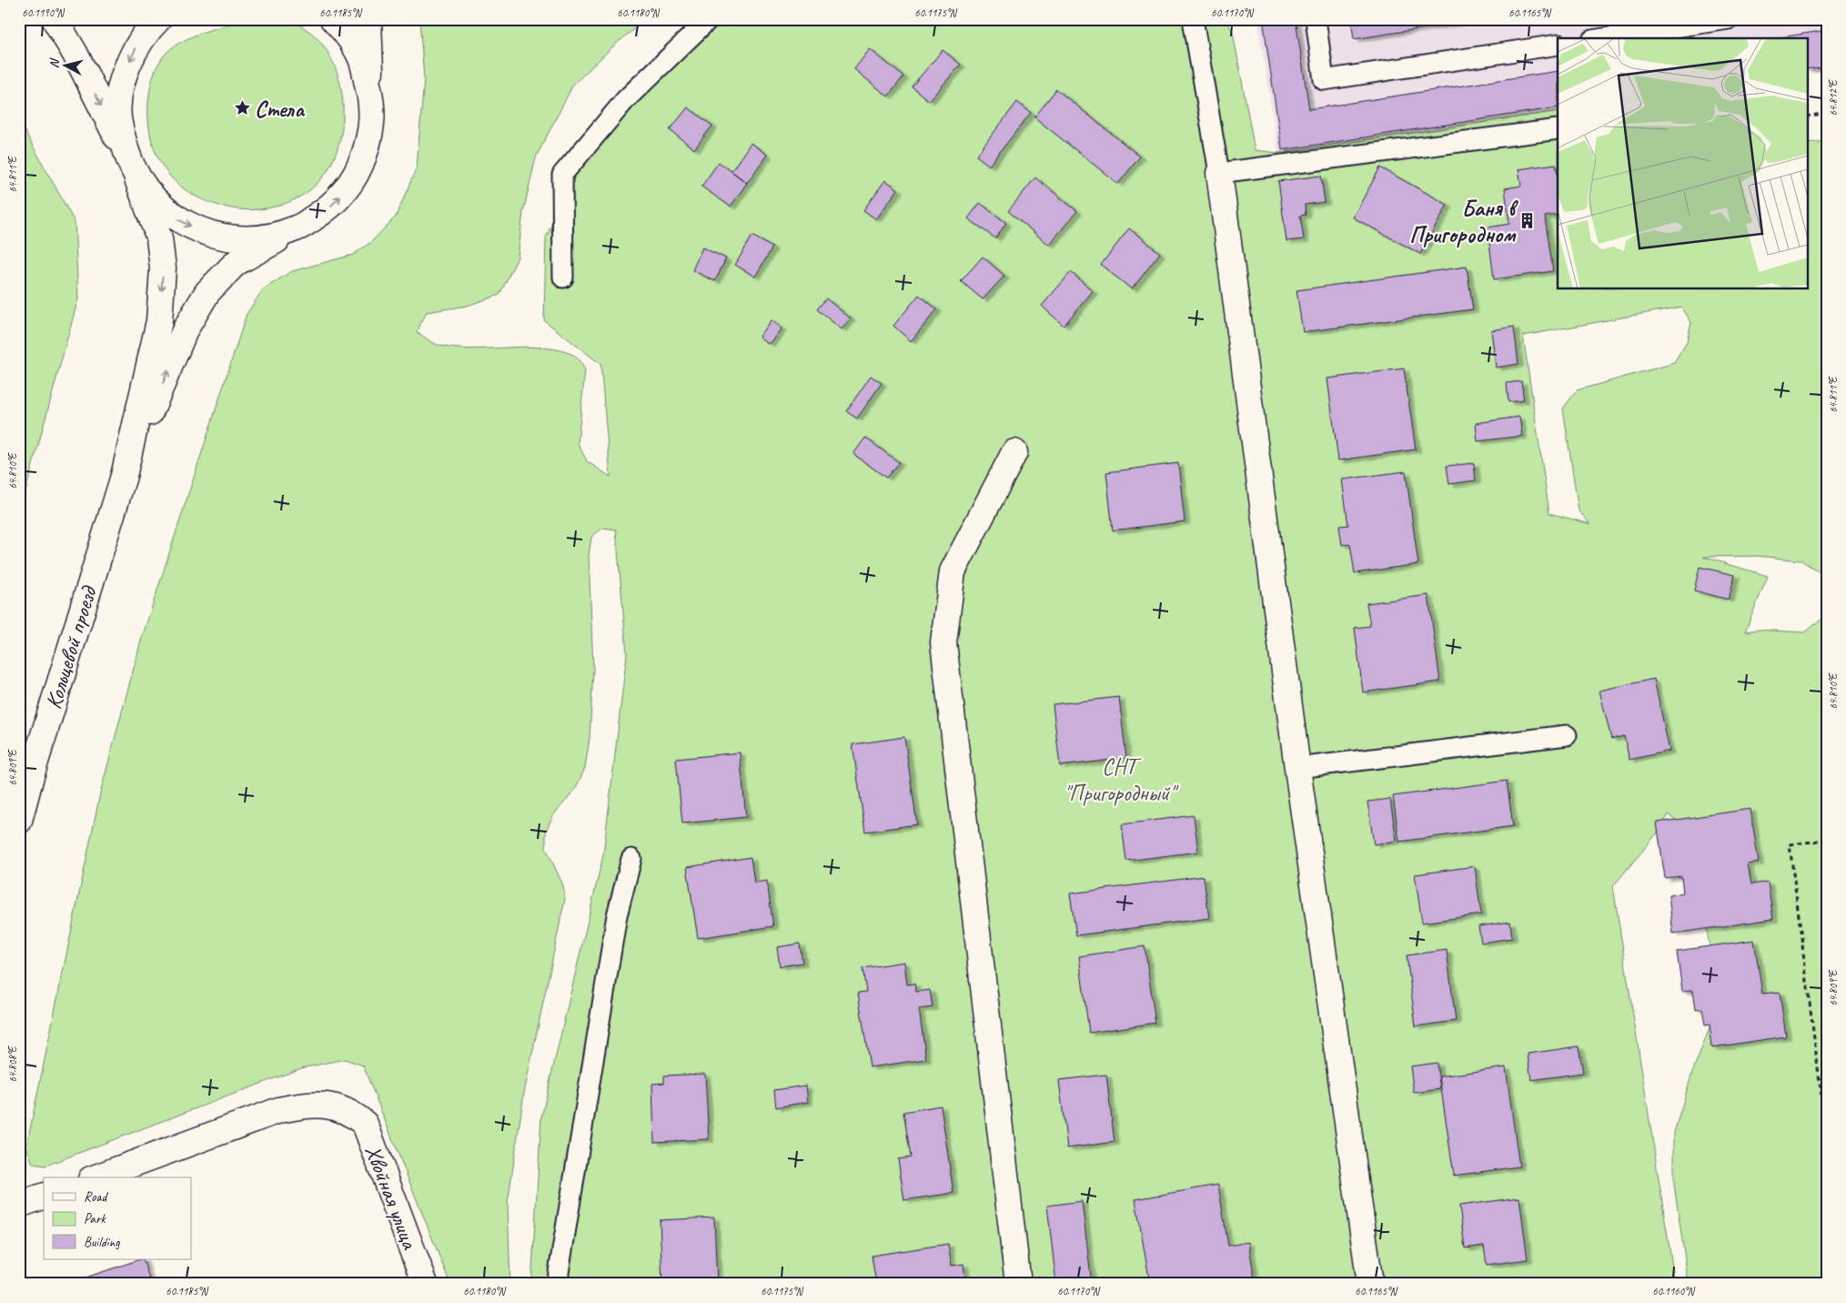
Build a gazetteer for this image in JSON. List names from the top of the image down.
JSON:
{
  "streets": {
    "street": ["Кольцевой проезд", "Хвойная улица"]
  },
  "parks": ["СНТ \"Пригородный\""],
  "places": {
    "place": ["Стела"],
    "building": ["Баня в Пригородном"]
  },
  "legend": ["Road", "Park", "Building"],
  "north": "left",
  "coordinates": [
    "60.1190°N",
    "60.1185°N",
    "60.1180°N",
    "60.1175°N",
    "60.1170°N",
    "60.1165°N",
    "64.812°E",
    "64.811°E",
    "64.810°E",
    "64.809°E",
    "64.808°E",
    "60.1160°N"
  ]
}
